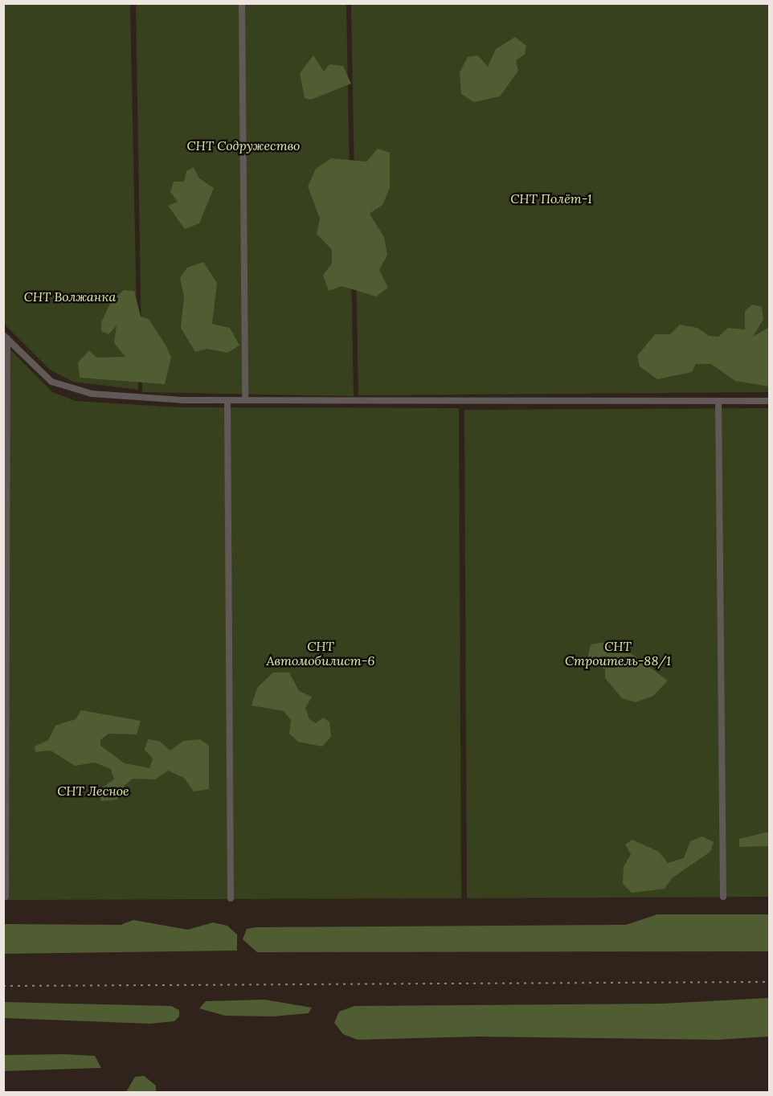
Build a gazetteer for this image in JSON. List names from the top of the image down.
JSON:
{
  "parks": [
    "СНТ Содружество",
    "СНТ Полёт-1",
    "СНТ Волжанка",
    "СНТ Автомобилист-6",
    "СНТ Строитель-88/1",
    "СНТ Лесное"
  ]
}
